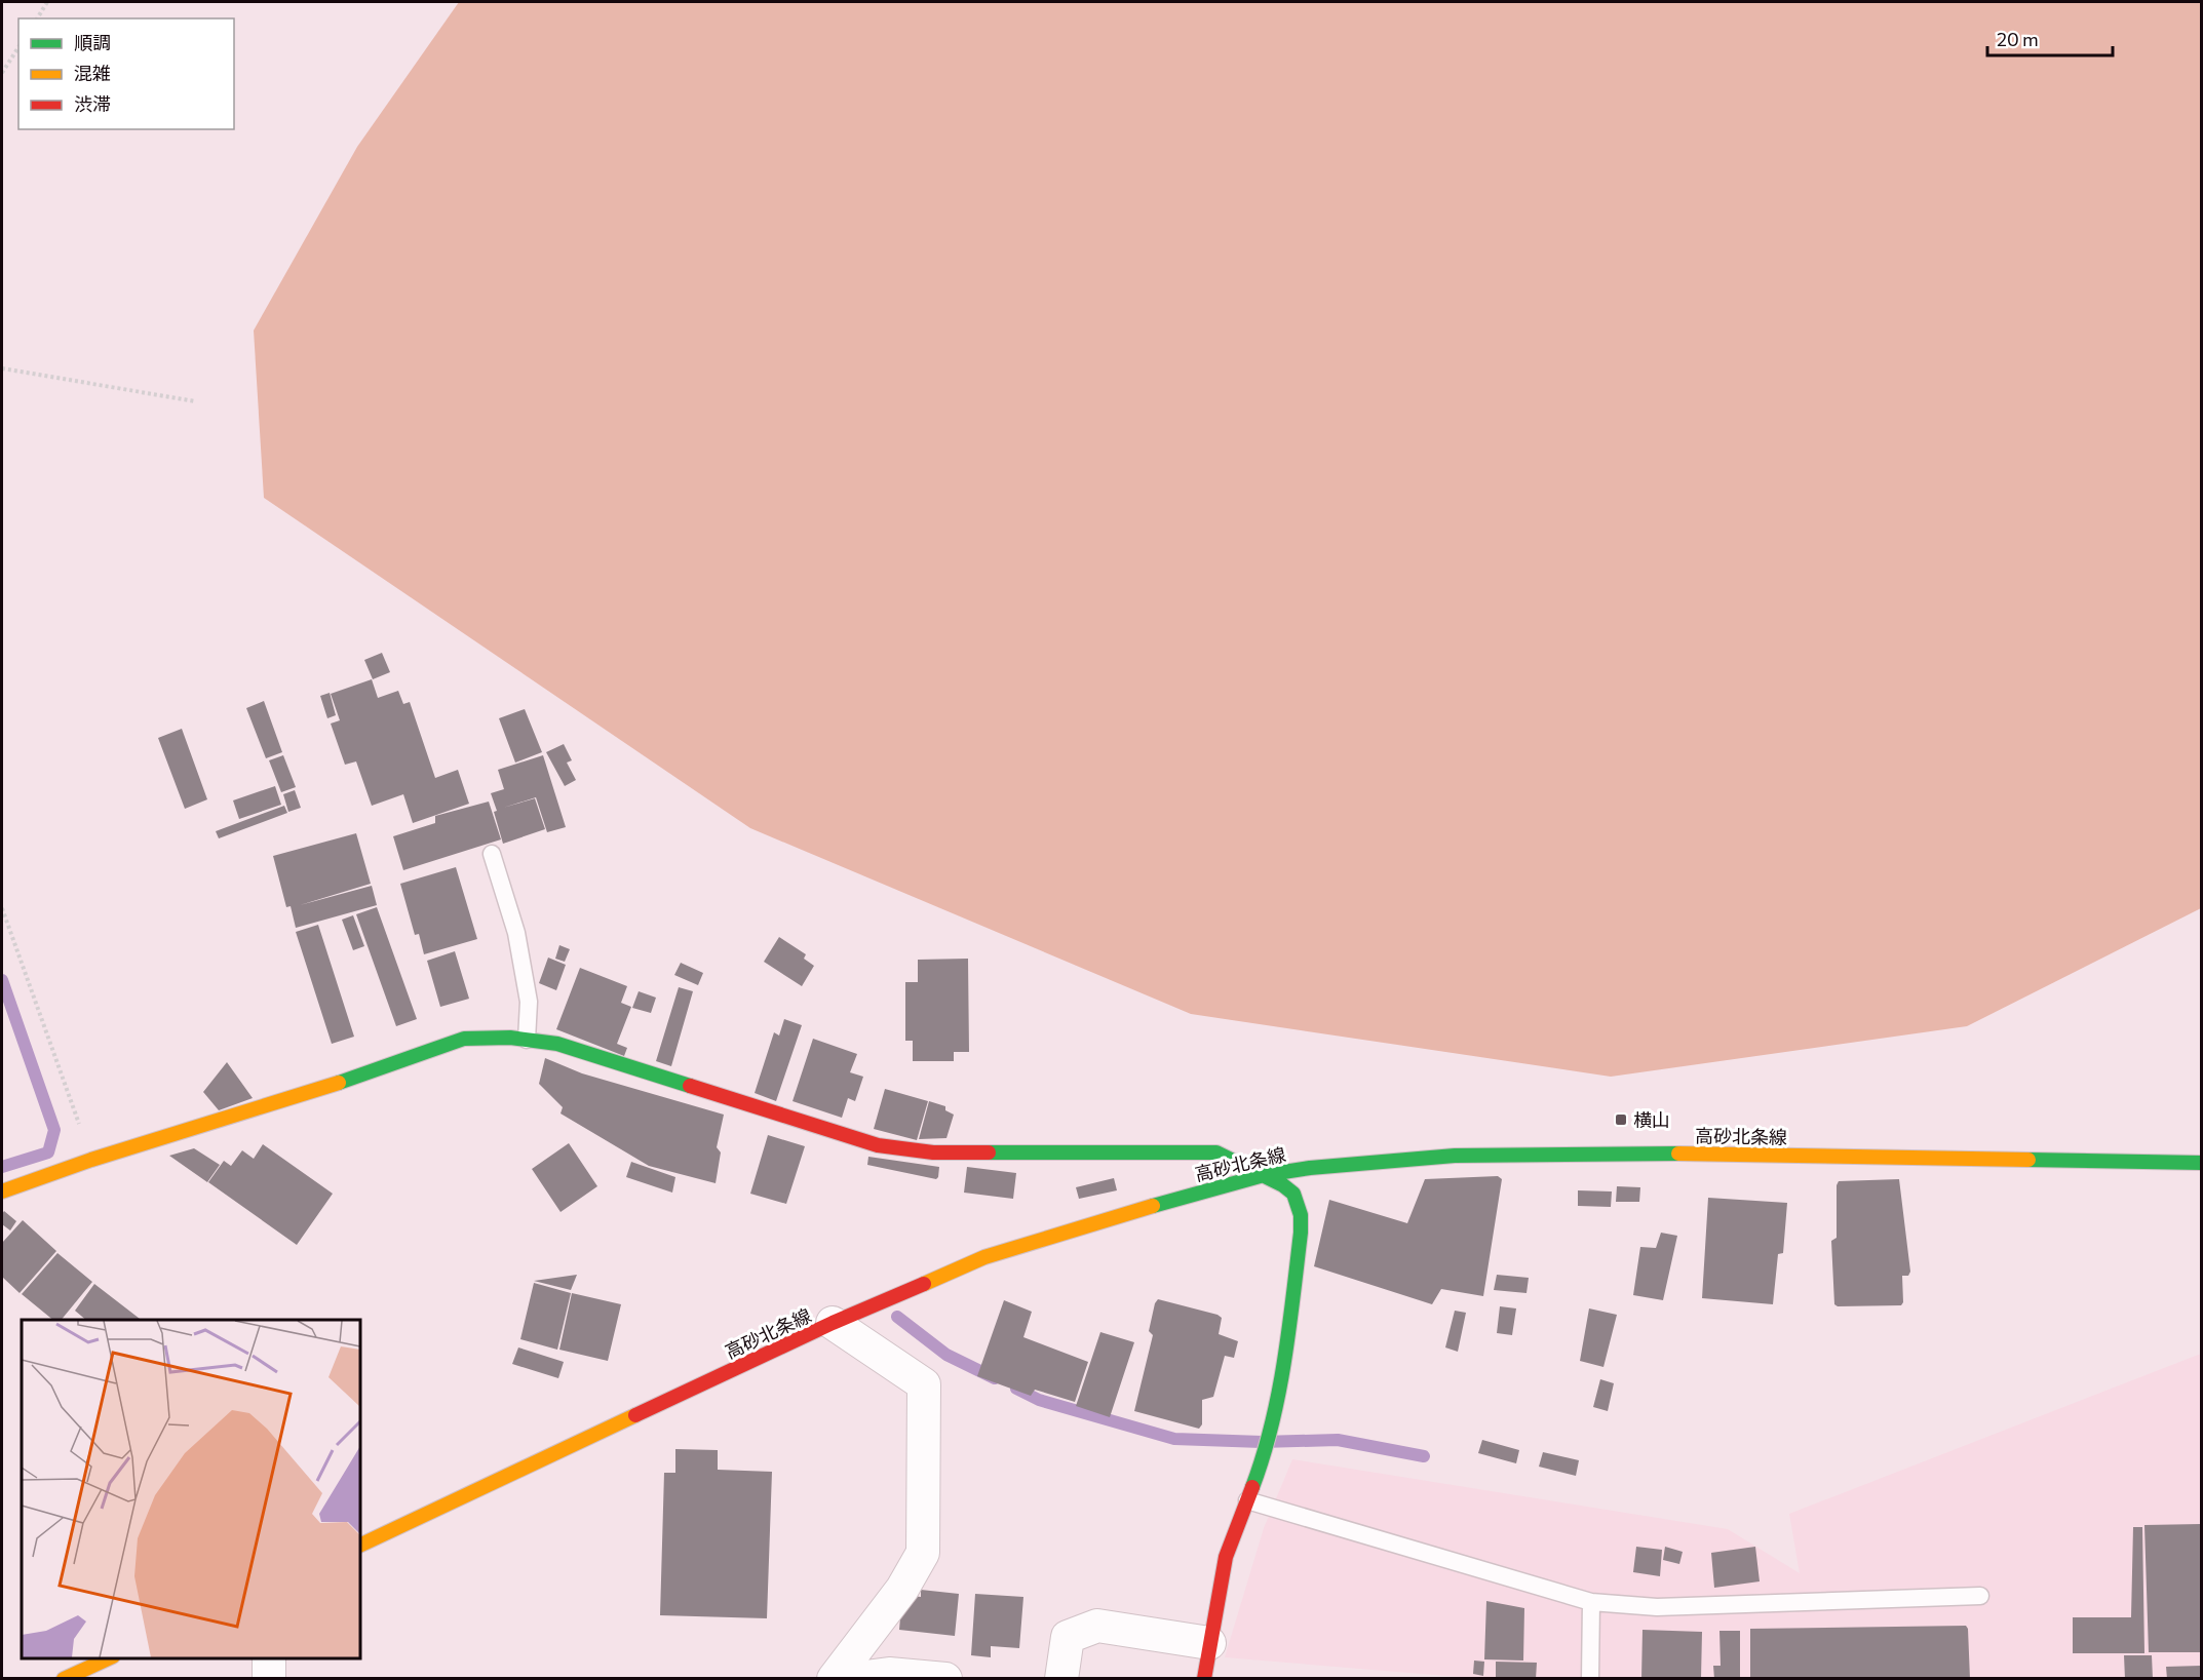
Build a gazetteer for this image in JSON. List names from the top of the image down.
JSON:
{
  "streets": {
    "main road": ["高砂北条線"]
  },
  "places": {
    "transit": ["横山"]
  },
  "legend": ["順調", "混雑", "渋滞"],
  "scale_bar": "20 m"
}
